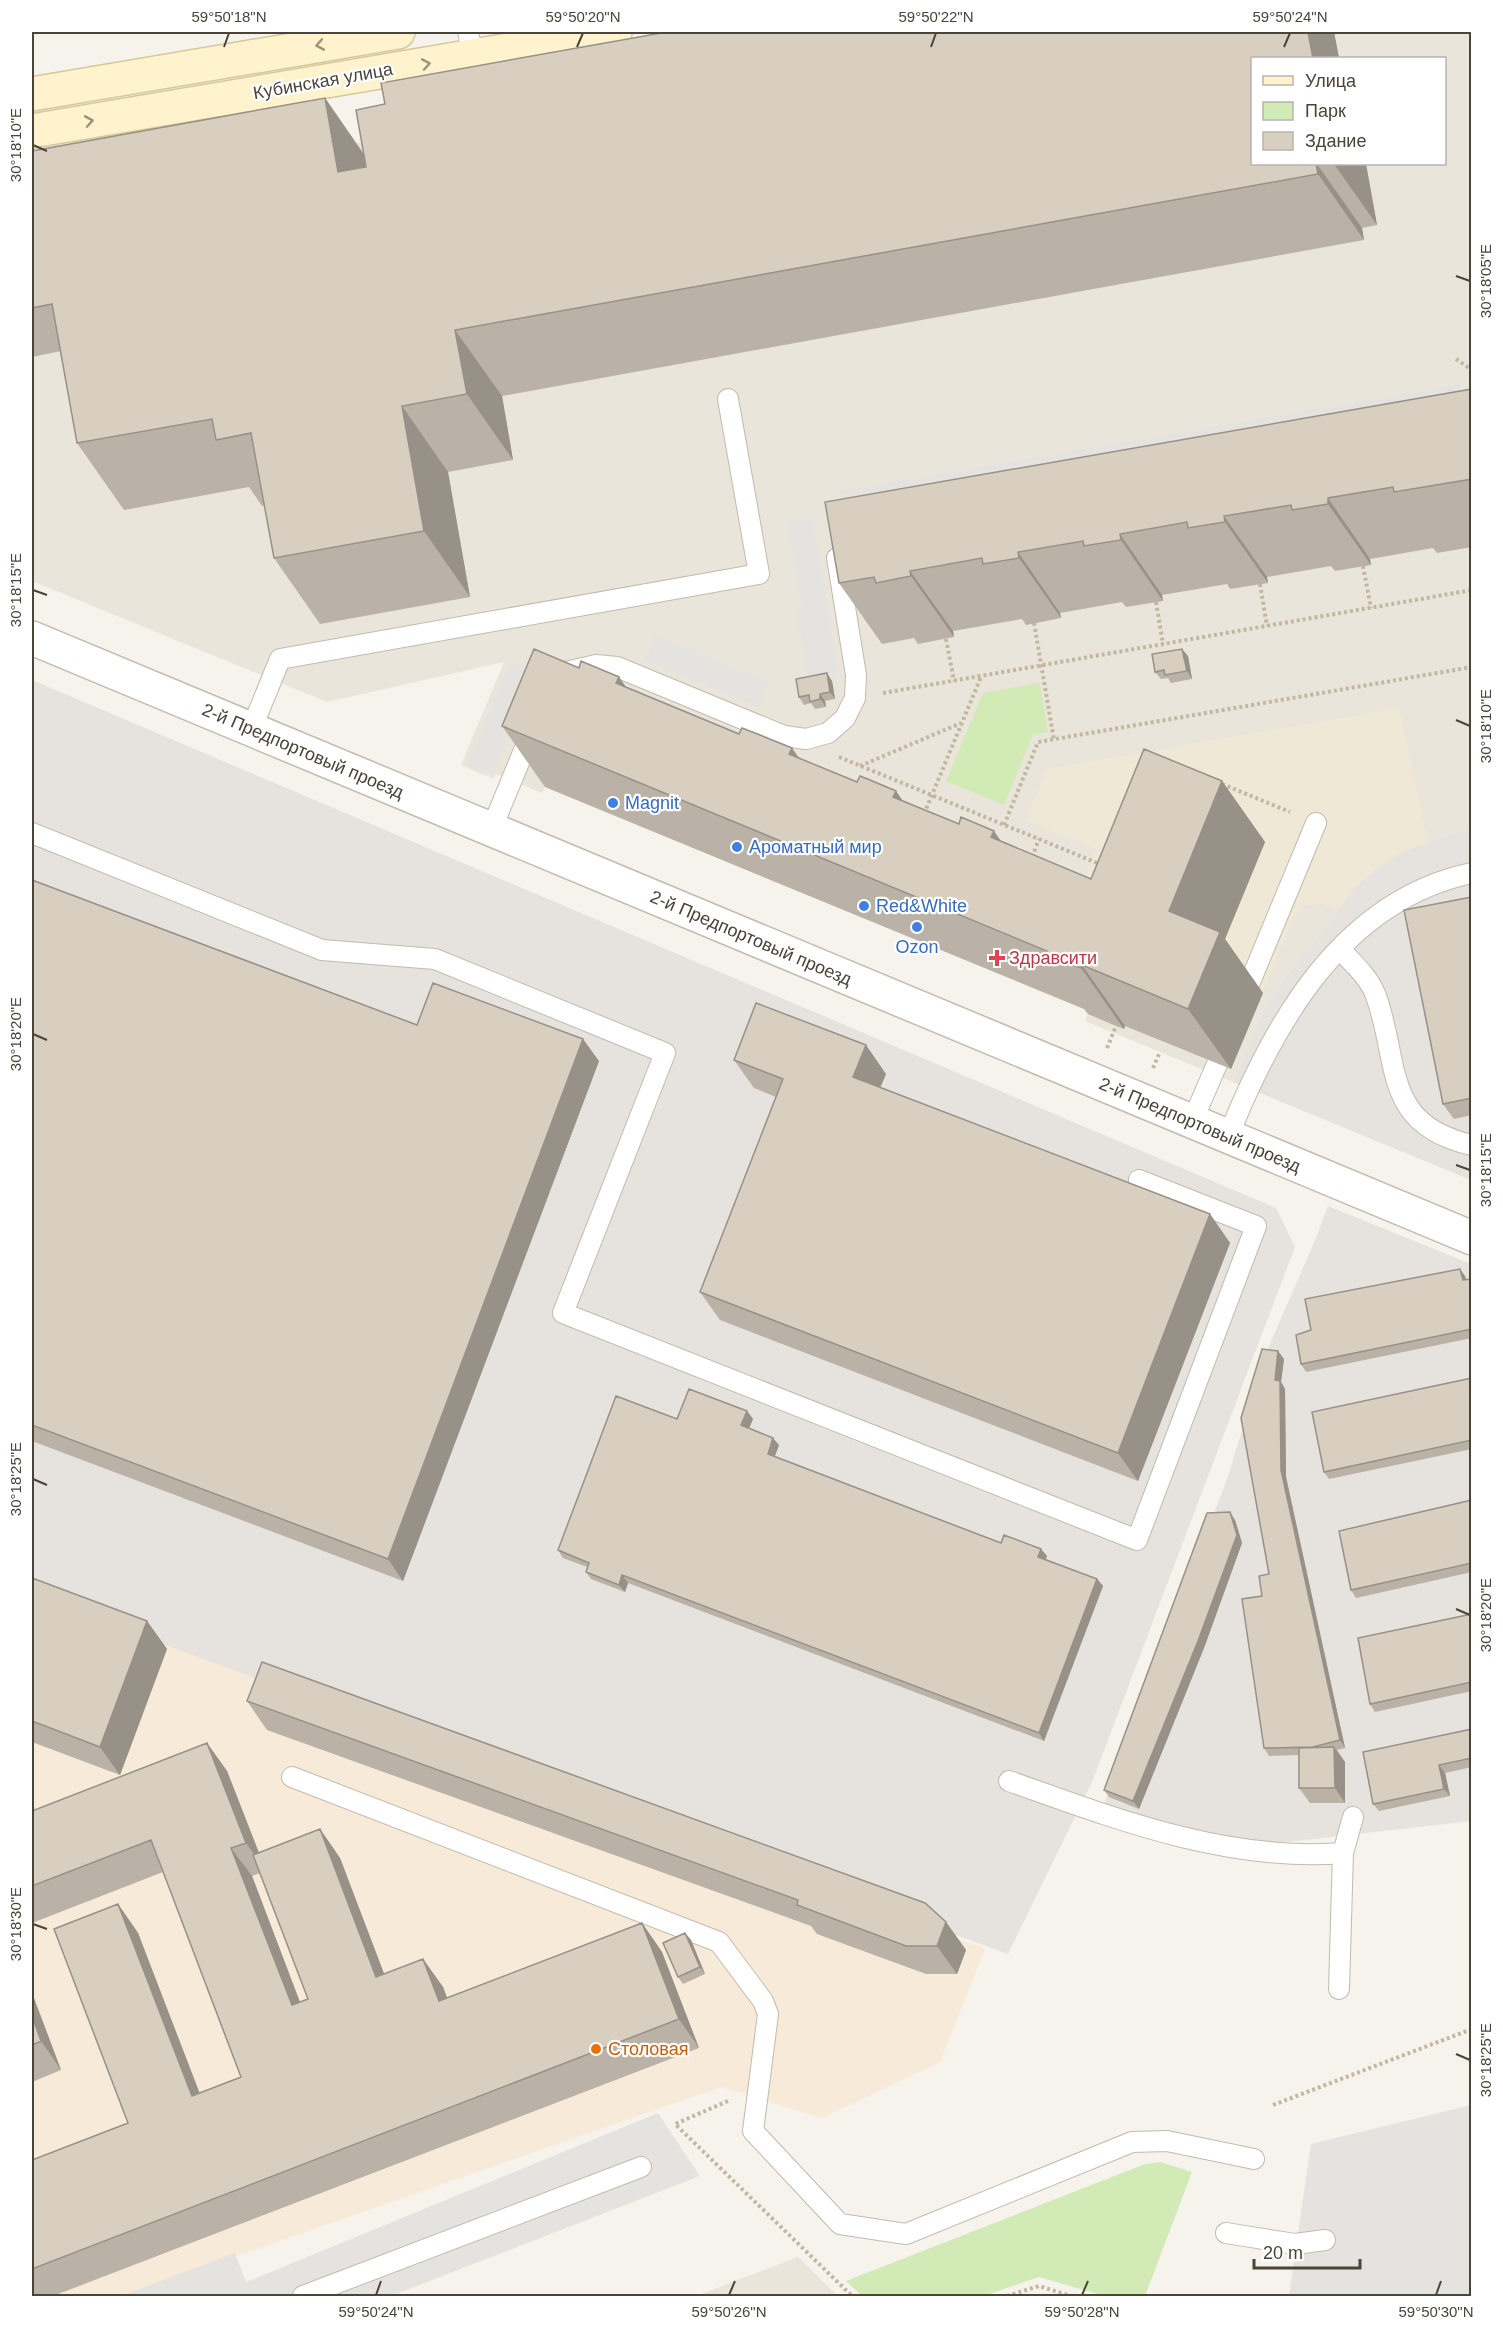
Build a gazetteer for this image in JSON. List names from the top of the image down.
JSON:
{
  "streets": {
    "main road": ["Кубинская улица"],
    "street": ["2-й Предпортовый проезд"]
  },
  "places": {
    "other": [
      "Magnit",
      "Ароматный мир",
      "Red&White",
      "Ozon",
      "Столовая"
    ],
    "health": ["Здравсити"]
  },
  "legend": ["Улица", "Парк", "Здание"],
  "scale_bar": "20 m",
  "coordinates": [
    "59°50'18\"N",
    "59°50'20\"N",
    "59°50'22\"N",
    "59°50'24\"N",
    "30°18'10\"E",
    "30°18'05\"E",
    "30°18'15\"E",
    "30°18'20\"E",
    "30°18'25\"E",
    "30°18'30\"E",
    "59°50'26\"N",
    "59°50'28\"N",
    "59°50'30\"N"
  ]
}
